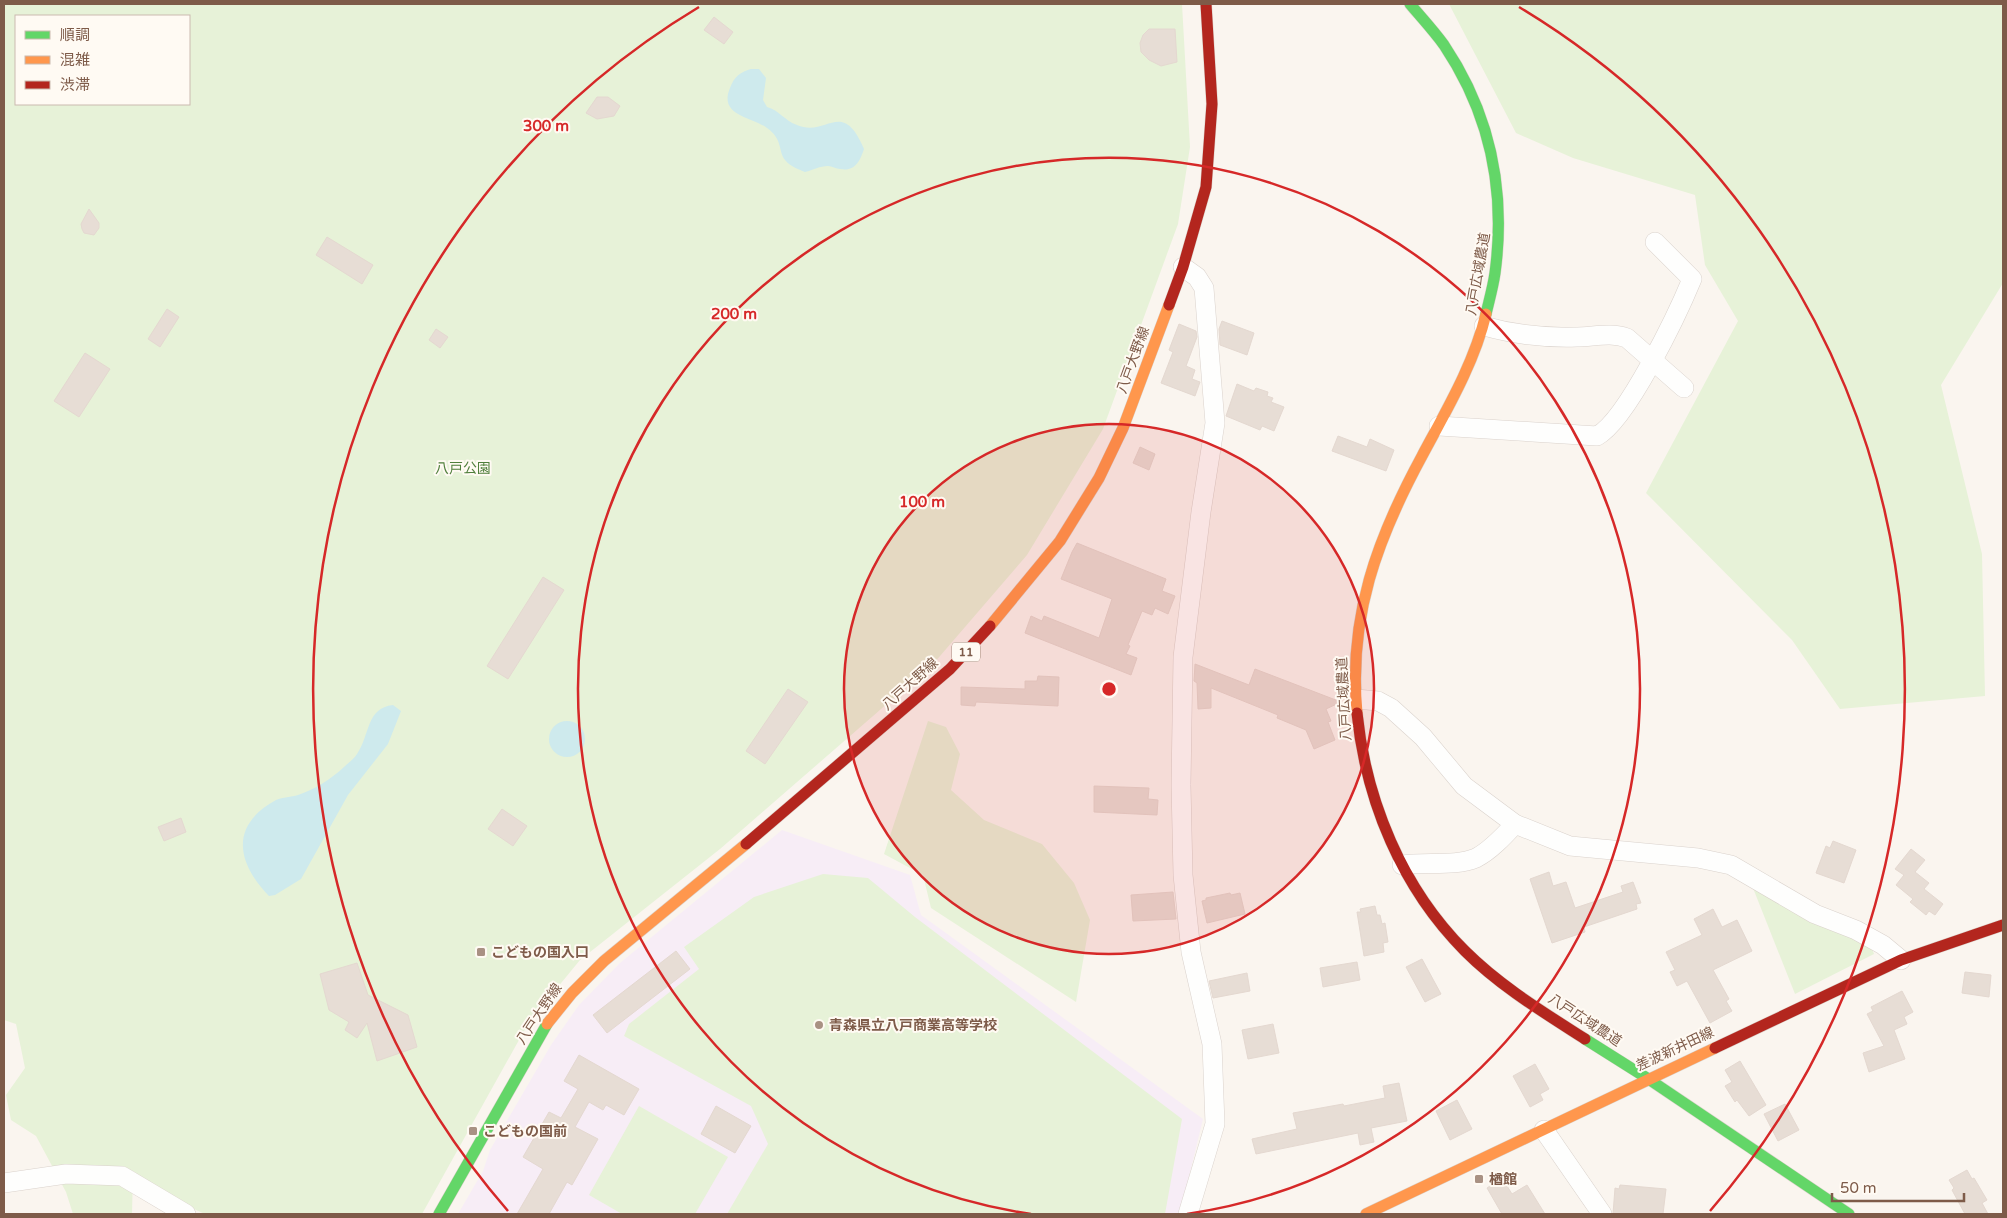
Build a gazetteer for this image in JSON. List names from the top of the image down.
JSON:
{
  "streets": {
    "main road": [
      "八戸広域農道",
      "八戸大野線",
      "11",
      "差波新井田線"
    ]
  },
  "crossings": [
    ["八戸広域農道", "差波新井田線"]
  ],
  "parks": ["八戸公園"],
  "places": {
    "transit": ["こどもの国入口", "こどもの国前", "楢館"],
    "other": ["青森県立八戸商業高等学校"]
  },
  "legend": ["順調", "混雑", "渋滞"],
  "scale_bar": "50 m",
  "rings": ["300 m", "200 m", "100 m"]
}
